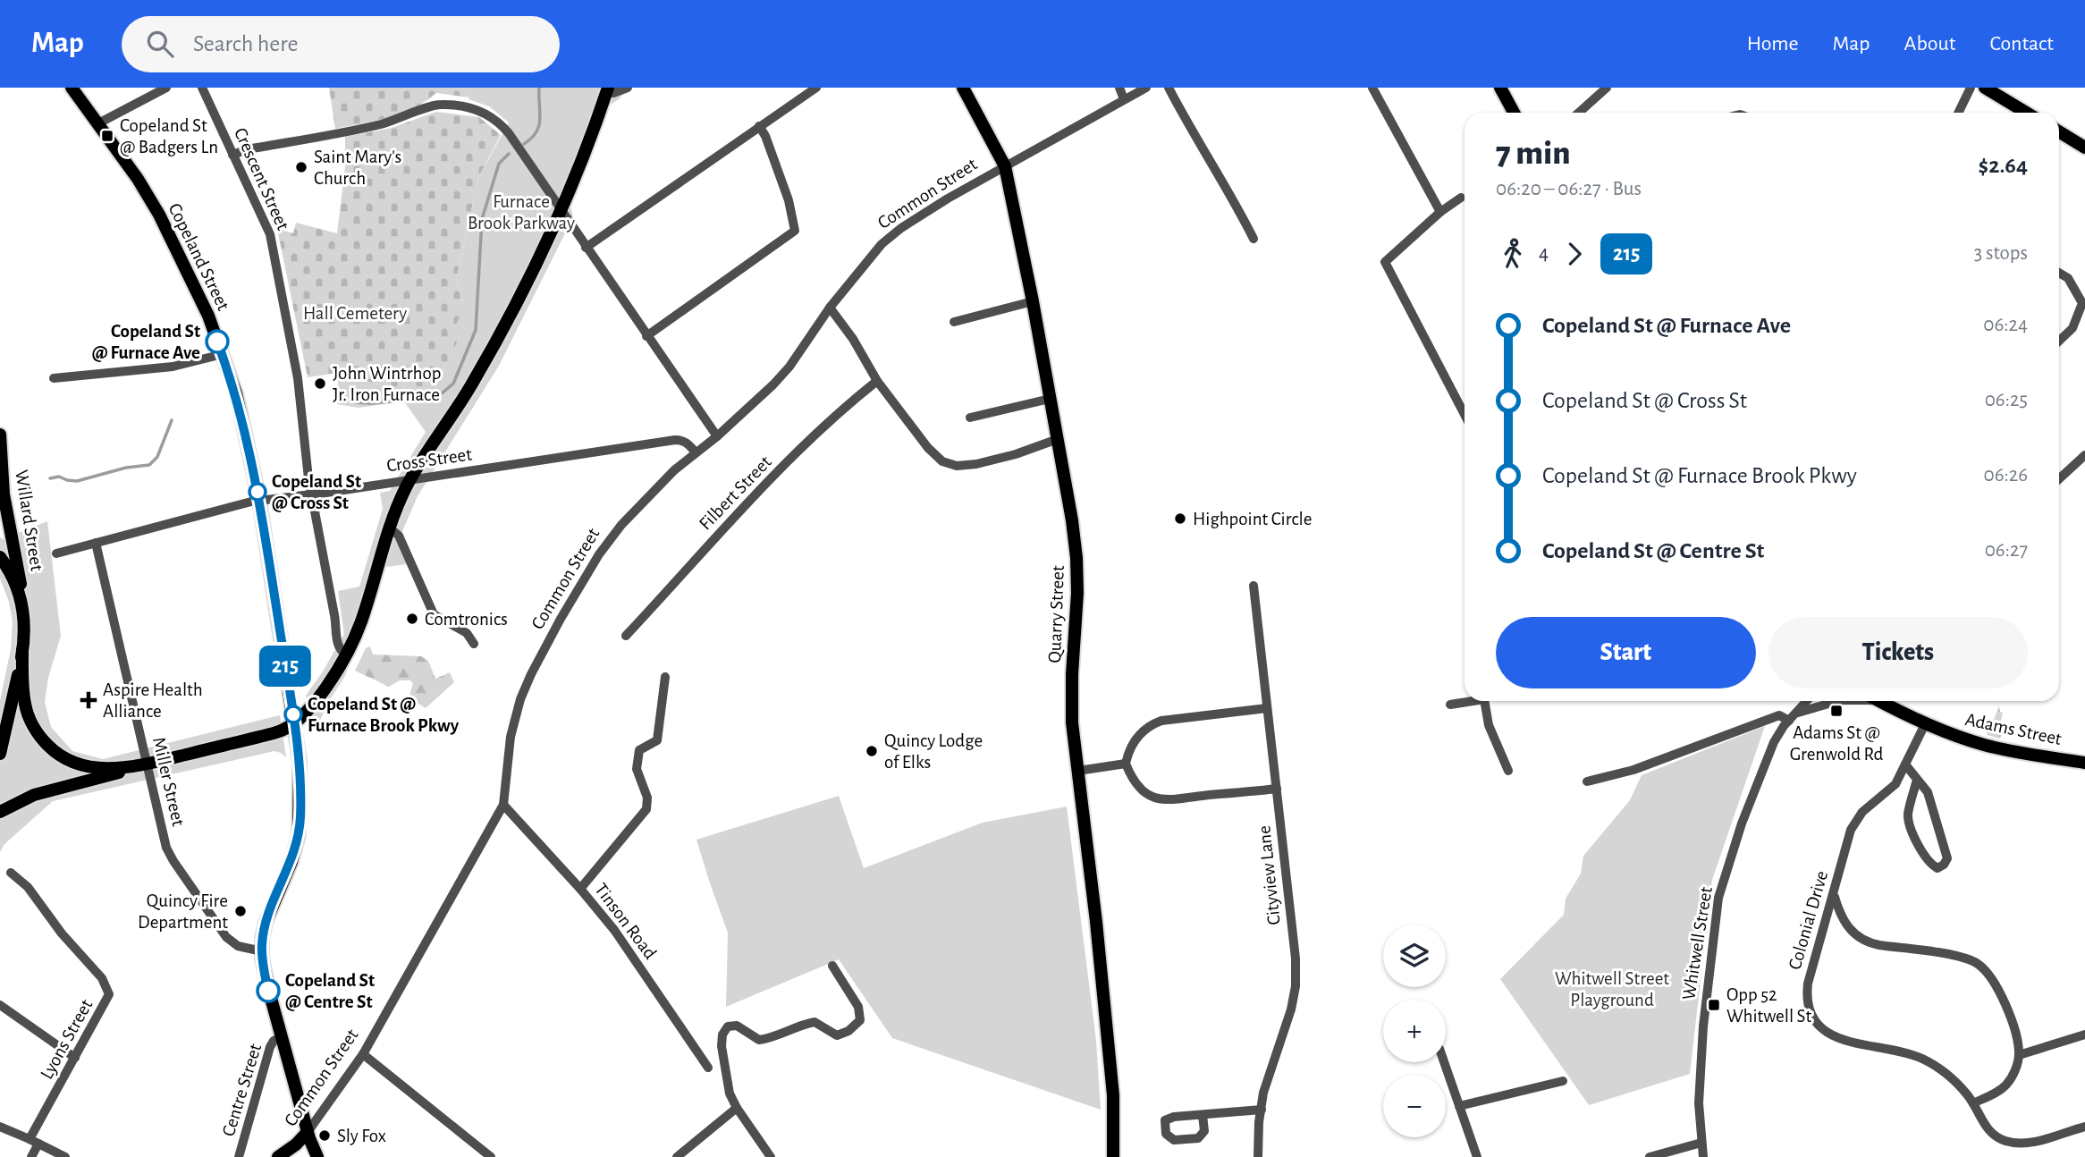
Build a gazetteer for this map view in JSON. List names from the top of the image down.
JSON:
{
  "streets": {
    "main road": [
      "Common Street",
      "Copeland Street",
      "Willard Street",
      "Quarry Street",
      "Adams Street"
    ],
    "street": [
      "Crescent Street",
      "Cross Street",
      "Filbert Street",
      "Miller Street",
      "Cityview Lane",
      "Colonial Drive",
      "Tinson Road",
      "Whitwell Street",
      "Lyons Street",
      "Centre Street"
    ]
  },
  "crossings": [
    ["Crescent Street", "Cross Street"],
    ["Common Street", "Copeland Street"],
    ["Common Street", "Cross Street"],
    ["Common Street", "Quarry Street"],
    ["Common Street", "Tinson Road"],
    ["Copeland Street", "Cross Street"],
    ["Copeland Street", "Miller Street"],
    ["Copeland Street", "Centre Street"],
    ["Cross Street", "Miller Street"],
    ["Adams Street", "Colonial Drive"]
  ],
  "parks": ["Furnace Brook Parkway", "Hall Cemetery", "Whitwell Street Playground"],
  "places": {
    "transit": ["Copeland St @ Badgers Ln", "Adams St @ Grenwold Rd", "Opp 52 Whitwell St"],
    "other": [
      "Saint Mary's Church",
      "Copeland St @ Furnace Ave",
      "John Wintrhop Jr. Iron Furnace",
      "Copeland St @ Cross St",
      "Highpoint Circle",
      "Comtronics",
      "Copeland St @ Furnace Brook Pkwy",
      "Quincy Lodge of Elks",
      "Quincy Fire Department",
      "Copeland St @ Centre St",
      "Sly Fox"
    ],
    "health": ["Aspire Health Alliance"]
  },
  "lines": ["bus line 215"],
  "page": {
    "header": "Map",
    "search": "Search here",
    "nav": [
      "Home",
      "Map",
      "About",
      "Contact"
    ],
    "on_map": "215",
    "heading": ["7 min", "06:20 – 06:27 · Bus", "$2.64"],
    "legs": ["4", "215", "3 stops"],
    "list": [
      {
        "name": "Copeland St @ Furnace Ave",
        "value": "06:24"
      },
      {
        "name": "Copeland St @ Cross St",
        "value": "06:25"
      },
      {
        "name": "Copeland St @ Furnace Brook Pkwy",
        "value": "06:26"
      },
      {
        "name": "Copeland St @ Centre St",
        "value": "06:27"
      }
    ],
    "buttons": ["Start", "Tickets"],
    "map_buttons": ["+", "−"]
  }
}
